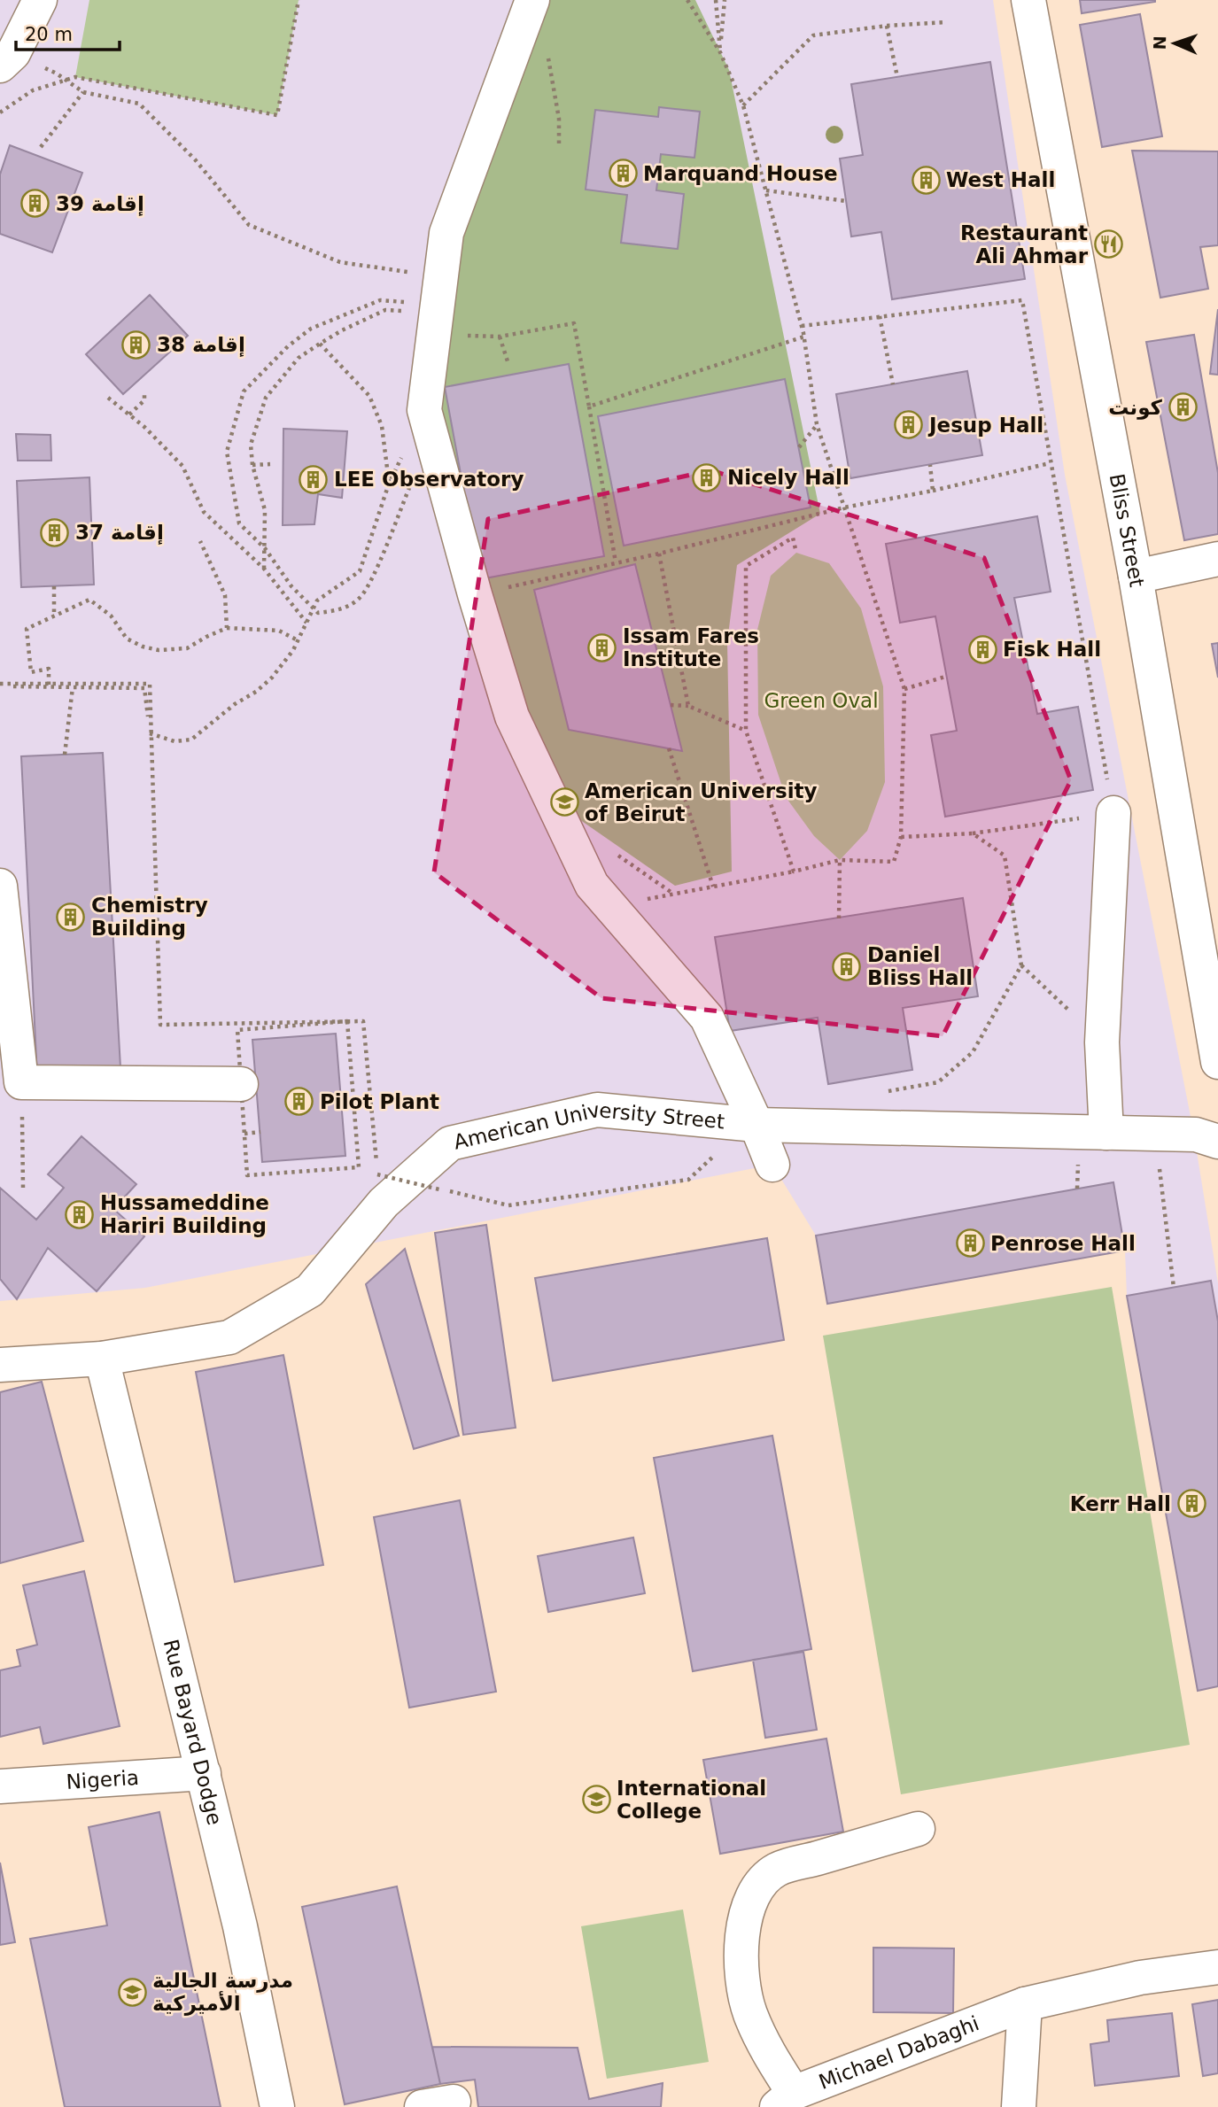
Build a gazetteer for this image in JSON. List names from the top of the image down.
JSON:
{
  "streets": {
    "street": [
      "Bliss Street",
      "American University Street",
      "Rue Bayard Dodge",
      "Nigeria",
      "Michael Dabaghi"
    ]
  },
  "crossings": [
    ["American University Street", "Rue Bayard Dodge"],
    ["Rue Bayard Dodge", "Nigeria"]
  ],
  "parks": ["Green Oval"],
  "places": {
    "building": [
      "Marquand House",
      "West Hall",
      "إقامة 39",
      "إقامة 38",
      "كونت",
      "Jesup Hall",
      "Nicely Hall",
      "LEE Observatory",
      "إقامة 37",
      "Issam Fares Institute",
      "Fisk Hall",
      "Chemistry Building",
      "Daniel Bliss Hall",
      "Pilot Plant",
      "Hussameddine Hariri Building",
      "Penrose Hall",
      "Kerr Hall"
    ],
    "restaurant": ["Restaurant Ali Ahmar"],
    "school or university": ["American University of Beirut", "International College", "مدرسة الجالية الأميركية"]
  },
  "scale_bar": "20 m",
  "north": "left"
}
